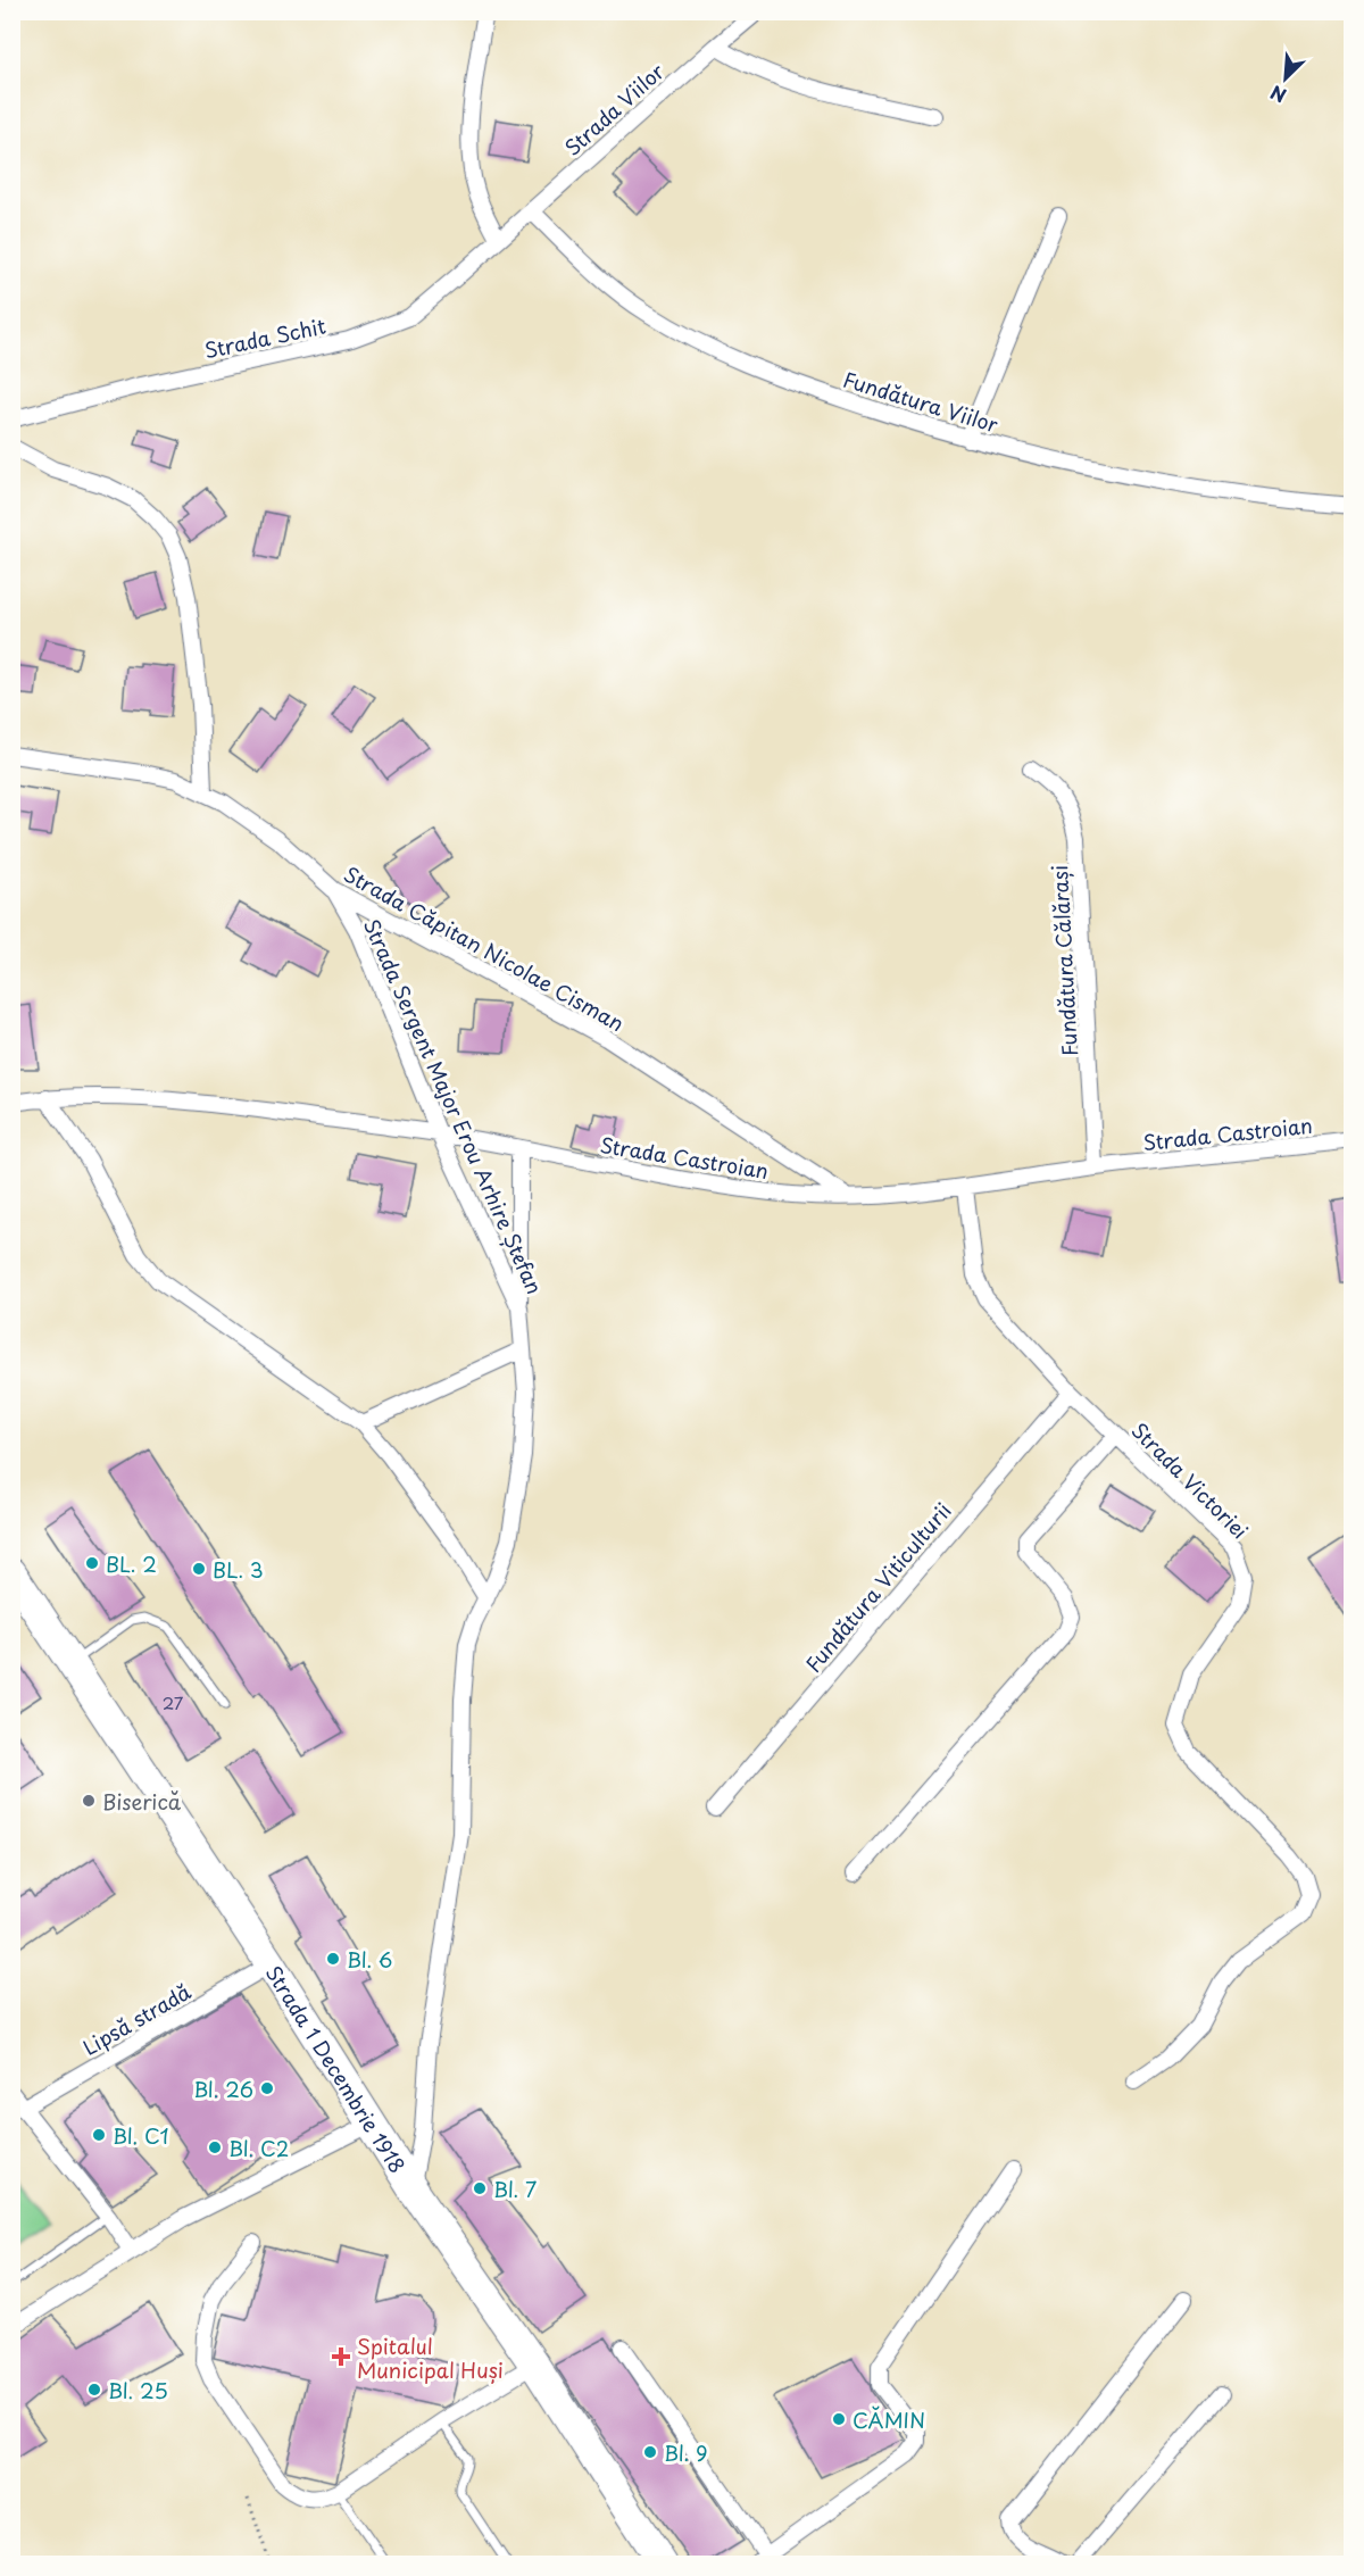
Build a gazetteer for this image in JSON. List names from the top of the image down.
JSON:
{
  "streets": {
    "highway": ["Strada 1 Decembrie 1918"],
    "street": [
      "Strada Viilor",
      "Strada Schit",
      "Fundătura Viilor",
      "Strada Căpitan Nicolae Cisman",
      "Fundătura Călărași",
      "Strada Sergent Major Erou Arhire Ștefan",
      "Strada Castroian",
      "Strada Victoriei",
      "Fundătura Viticulturii",
      "Lipsă stradă"
    ]
  },
  "crossings": [
    ["Strada Viilor", "Strada Schit"],
    ["Strada Viilor", "Fundătura Viilor"],
    ["Strada Căpitan Nicolae Cisman", "Strada Sergent Major Erou Arhire Ștefan"],
    ["Strada Căpitan Nicolae Cisman", "Strada Castroian"],
    ["Fundătura Călărași", "Strada Castroian"],
    ["Strada Sergent Major Erou Arhire Ștefan", "Strada Castroian"],
    ["Strada Sergent Major Erou Arhire Ștefan", "Strada 1 Decembrie 1918"],
    ["Strada Castroian", "Strada Victoriei"],
    ["Strada Victoriei", "Fundătura Viticulturii"],
    ["Lipsă stradă", "Strada 1 Decembrie 1918"]
  ],
  "places": {
    "other": [
      "BL. 2",
      "BL. 3",
      "Biserică",
      "Bl. 6",
      "Bl. 26",
      "Bl. C1",
      "Bl. C2",
      "Bl. 7",
      "Bl. 25",
      "CĂMIN",
      "Bl. 9"
    ],
    "health": ["Spitalul Municipal Huși"]
  },
  "house_numbers": ["27"],
  "north": "bottom left"
}
